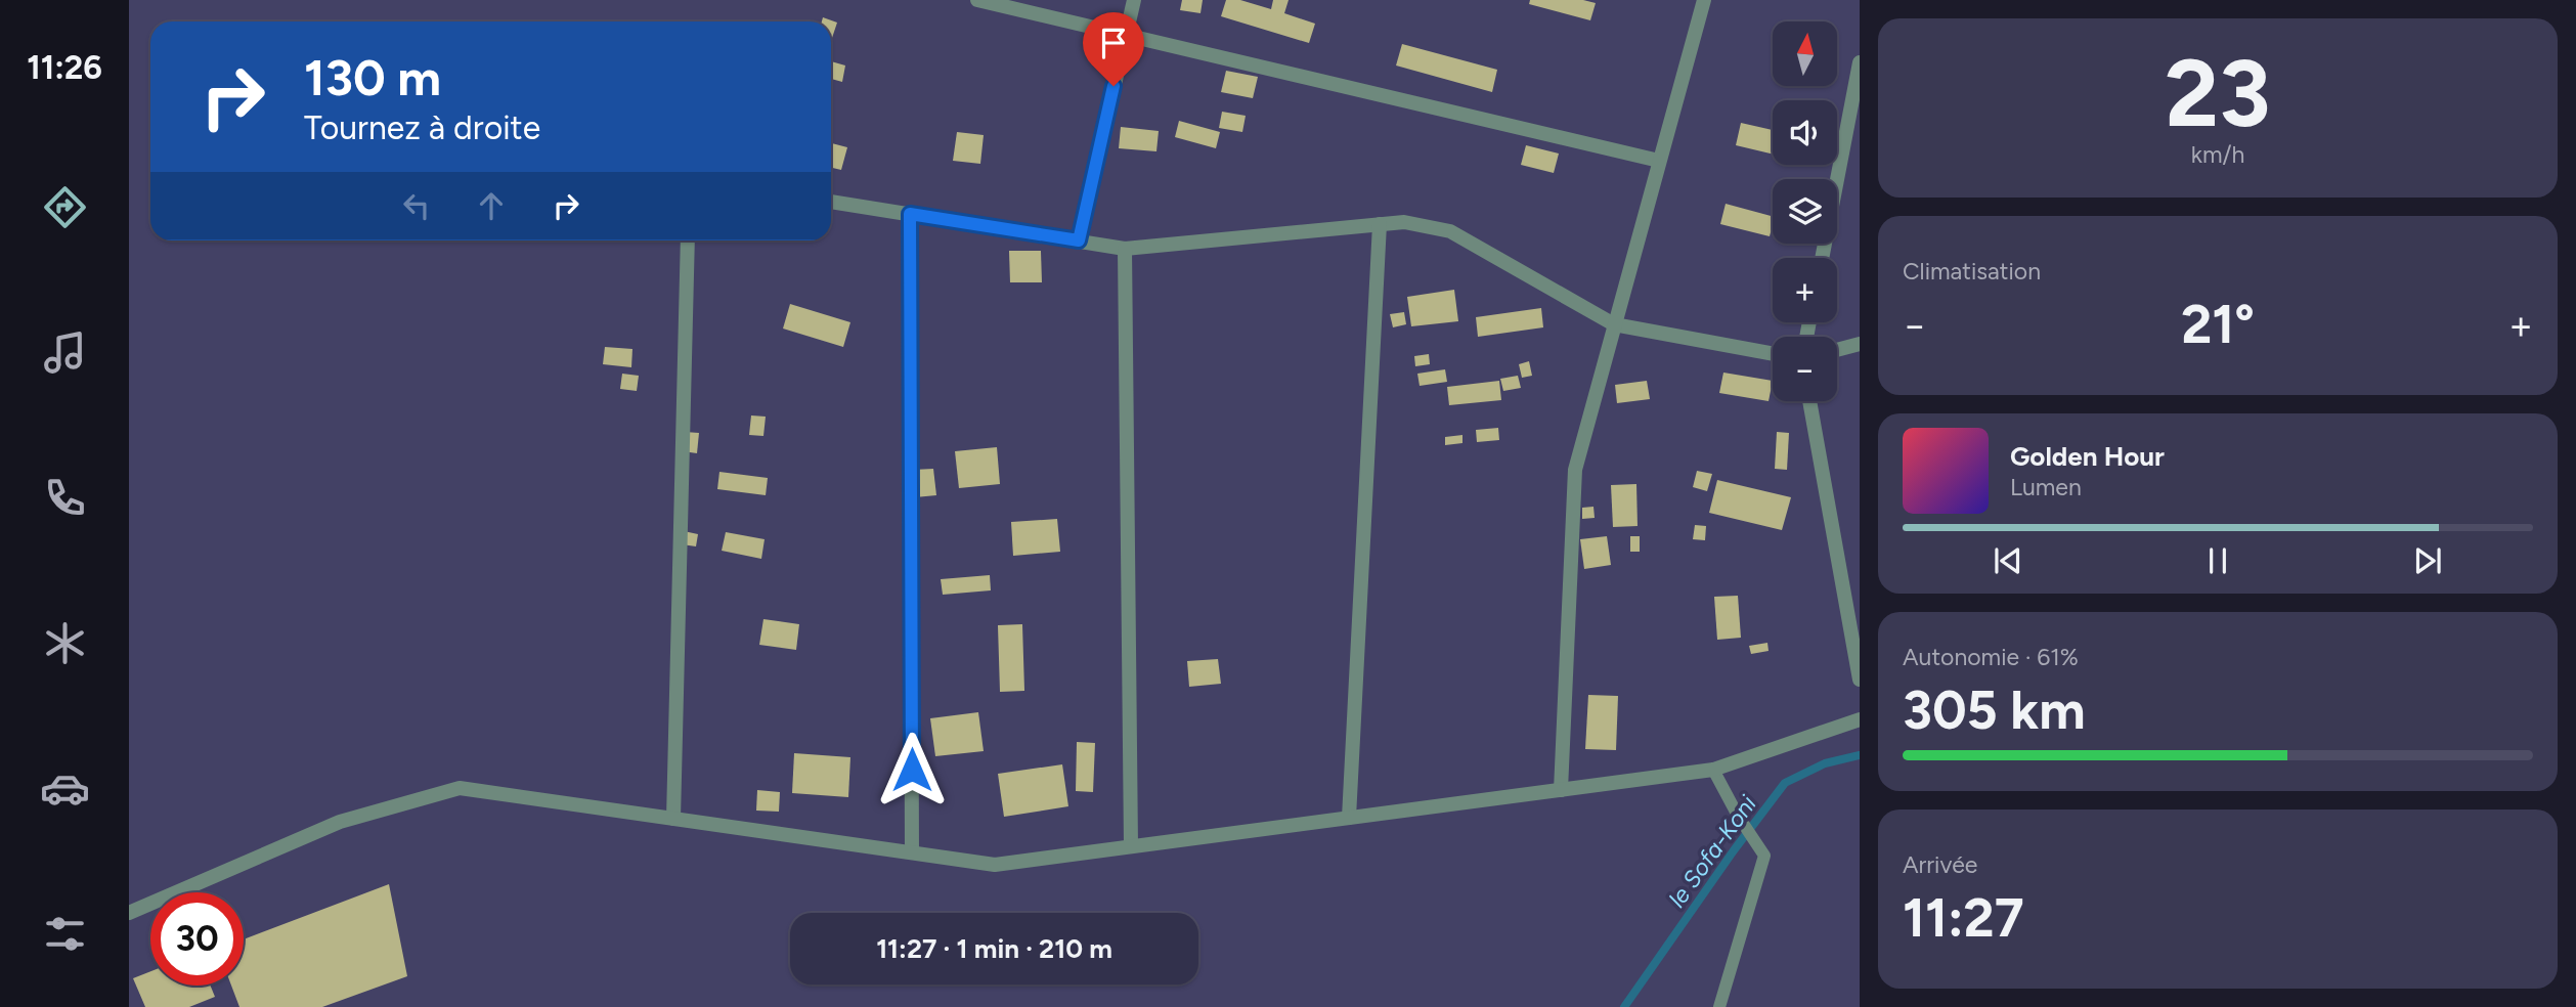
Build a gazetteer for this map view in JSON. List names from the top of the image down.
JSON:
{
  "water": ["le Sofa-Koni"],
  "north": "top",
  "page": {
    "tabs": "11:26",
    "tile": [
      ["23", "km/h"],
      "Climatisation",
      ["Autonomie · 61%", "305 km"],
      ["Arrivée", "11:27"]
    ],
    "map_buttons": ["+", "−"],
    "turn": ["130 m", "Tournez à droite"],
    "heat": ["−", "21°", "+"],
    "song": ["Golden Hour", "Lumen"],
    "limit": "30",
    "trip": "11:27 · 1 min · 210 m"
  }
}
